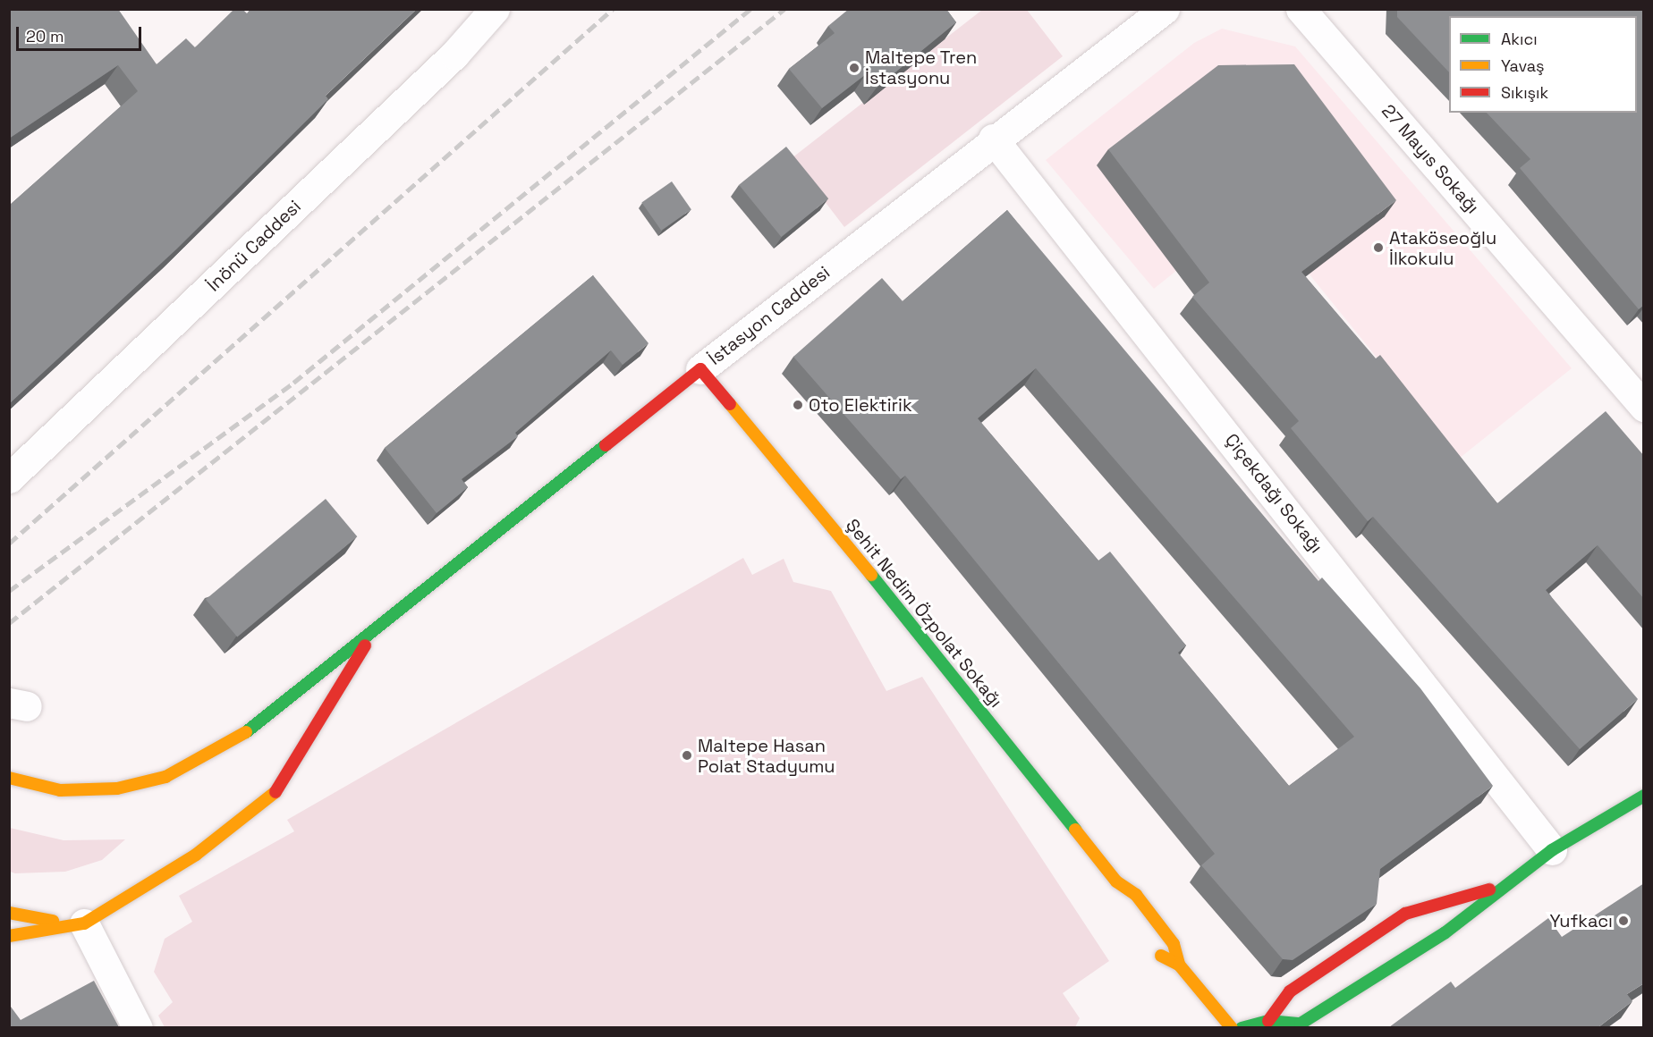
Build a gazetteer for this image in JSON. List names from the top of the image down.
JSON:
{
  "streets": {
    "main road": ["İstasyon Caddesi", "Şehit Nedim Özpolat Sokağı"],
    "street": ["27 Mayıs Sokağı", "İnönü Caddesi", "Çiçekdağı Sokağı"]
  },
  "crossings": [
    ["İstasyon Caddesi", "Çiçekdağı Sokağı"],
    ["İstasyon Caddesi", "Şehit Nedim Özpolat Sokağı"]
  ],
  "places": [
    "Maltepe Tren İstasyonu",
    "Ataköseoğlu İlkokulu",
    "Oto Elektirik",
    "Maltepe Hasan Polat Stadyumu",
    "Yufkacı"
  ],
  "legend": ["Akıcı", "Yavaş", "Sıkışık"],
  "scale_bar": "20 m"
}
